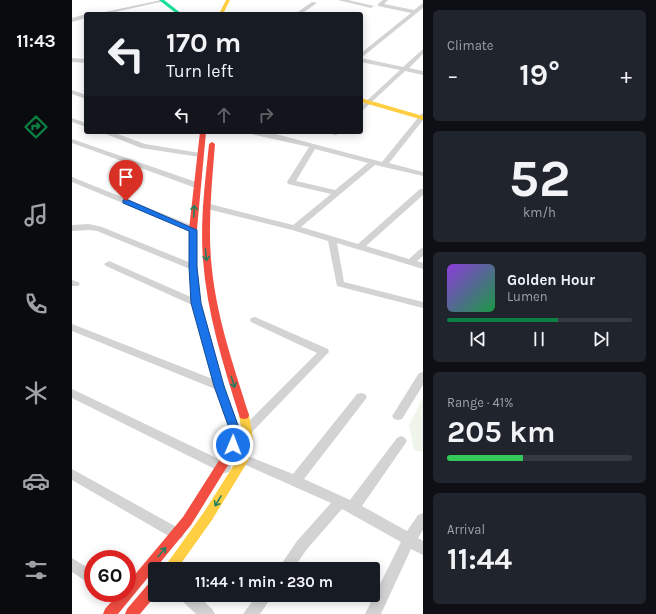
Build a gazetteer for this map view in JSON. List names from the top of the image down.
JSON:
{
  "page": {
    "tabs": "11:43",
    "tile": [
      "Climate",
      ["52", "km/h"],
      ["Range · 41%", "205 km"],
      ["Arrival", "11:44"]
    ],
    "turn": ["170 m", "Turn left"],
    "heat": ["−", "19°", "+"],
    "song": ["Golden Hour", "Lumen"],
    "limit": "60",
    "trip": "11:44 · 1 min · 230 m"
  }
}
